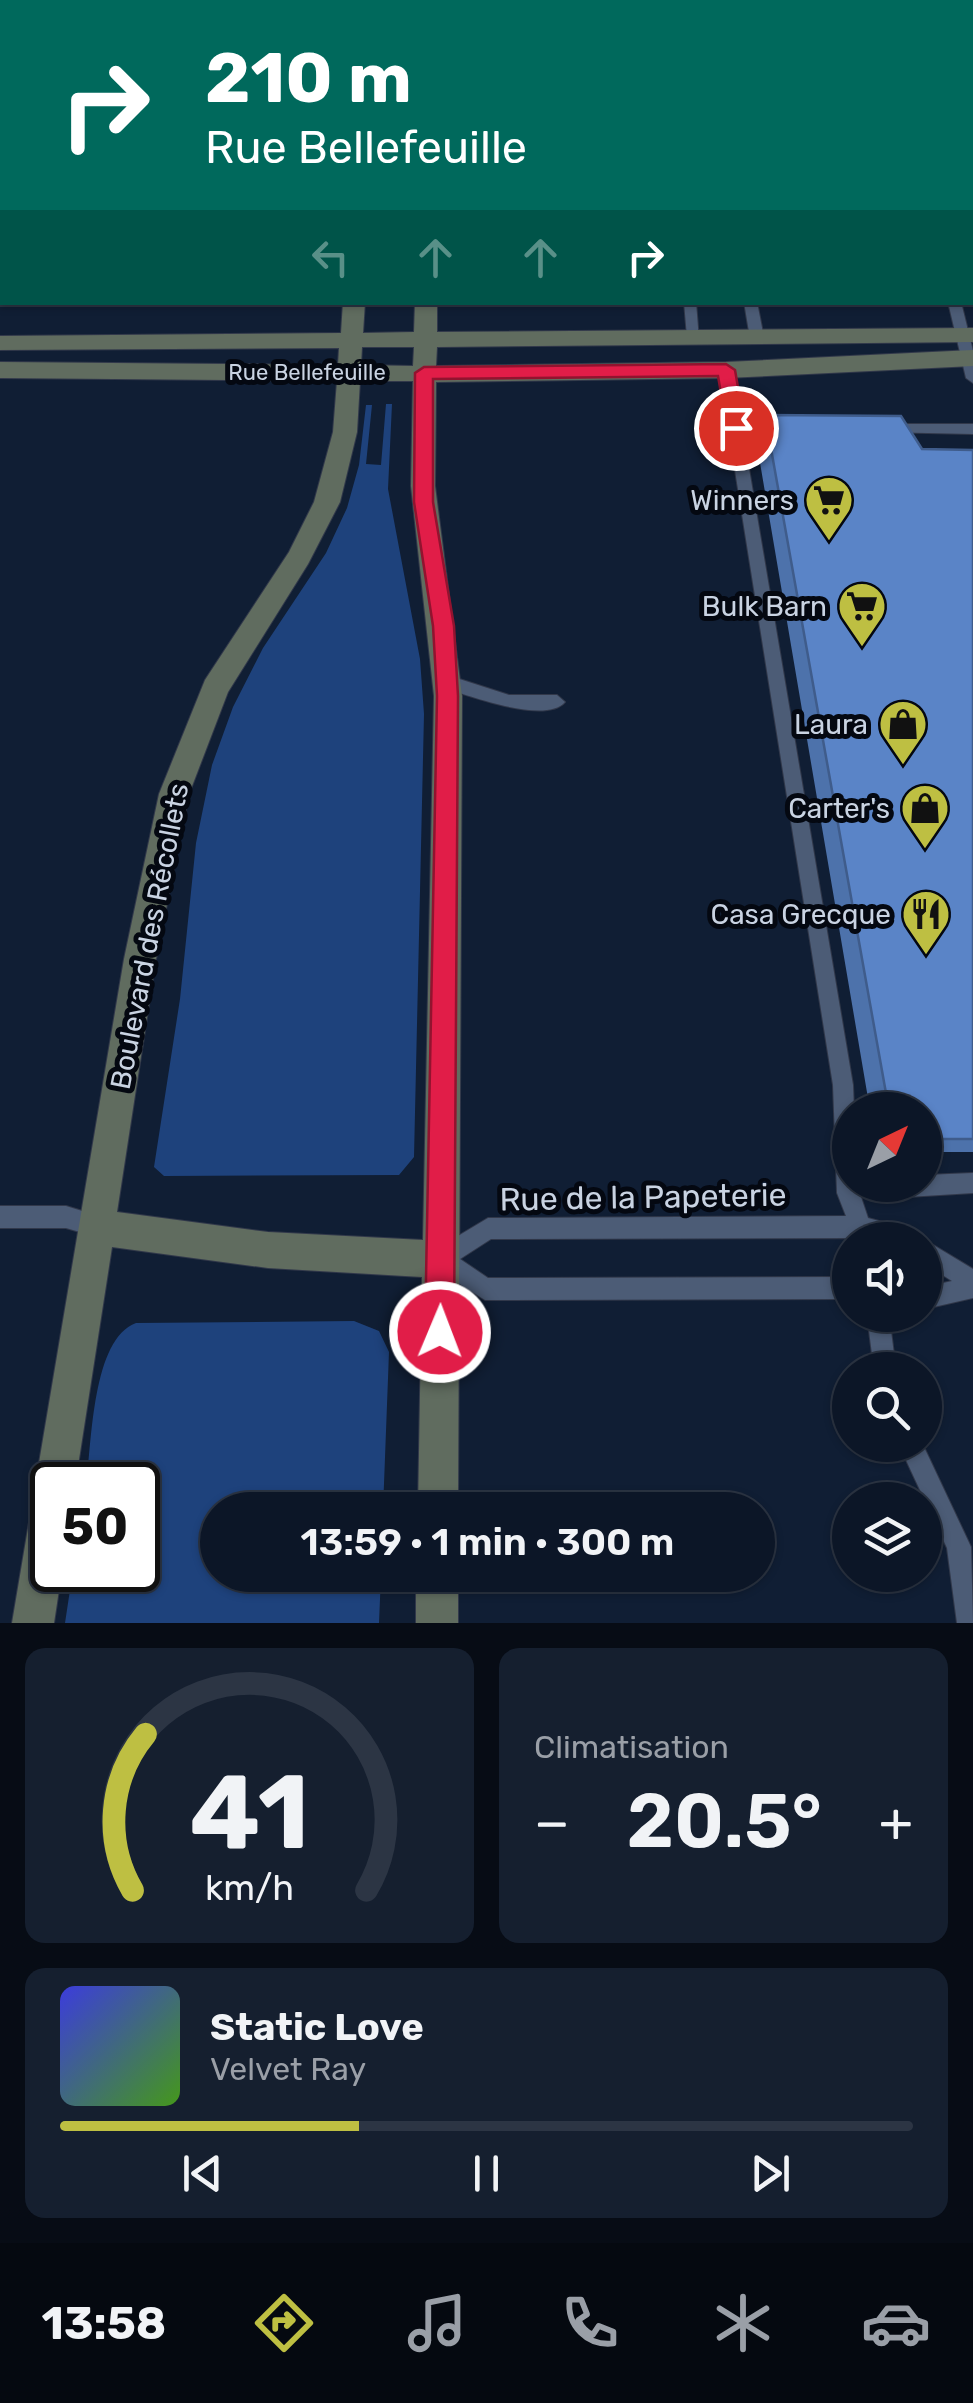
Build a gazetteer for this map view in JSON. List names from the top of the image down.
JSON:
{
  "streets": {
    "main road": ["Rue Bellefeuille", "Boulevard des Récollets"],
    "lane": ["Rue de la Papeterie"]
  },
  "crossings": [
    ["Rue Bellefeuille", "Boulevard des Récollets"]
  ],
  "places": {
    "supermarket": ["Winners", "Bulk Barn"],
    "shop": ["Laura", "Carter's"],
    "restaurant": ["Casa Grecque"]
  },
  "north": "top right",
  "page": {
    "turn": ["210 m", "Rue Bellefeuille"],
    "limit": "50",
    "trip": "13:59 · 1 min · 300 m",
    "tile": "Climatisation",
    "heat": ["−", "20.5°", "+"],
    "song": ["Static Love", "Velvet Ray"],
    "tabs": "13:58",
    "gauge": ["41", "km/h"]
  }
}
